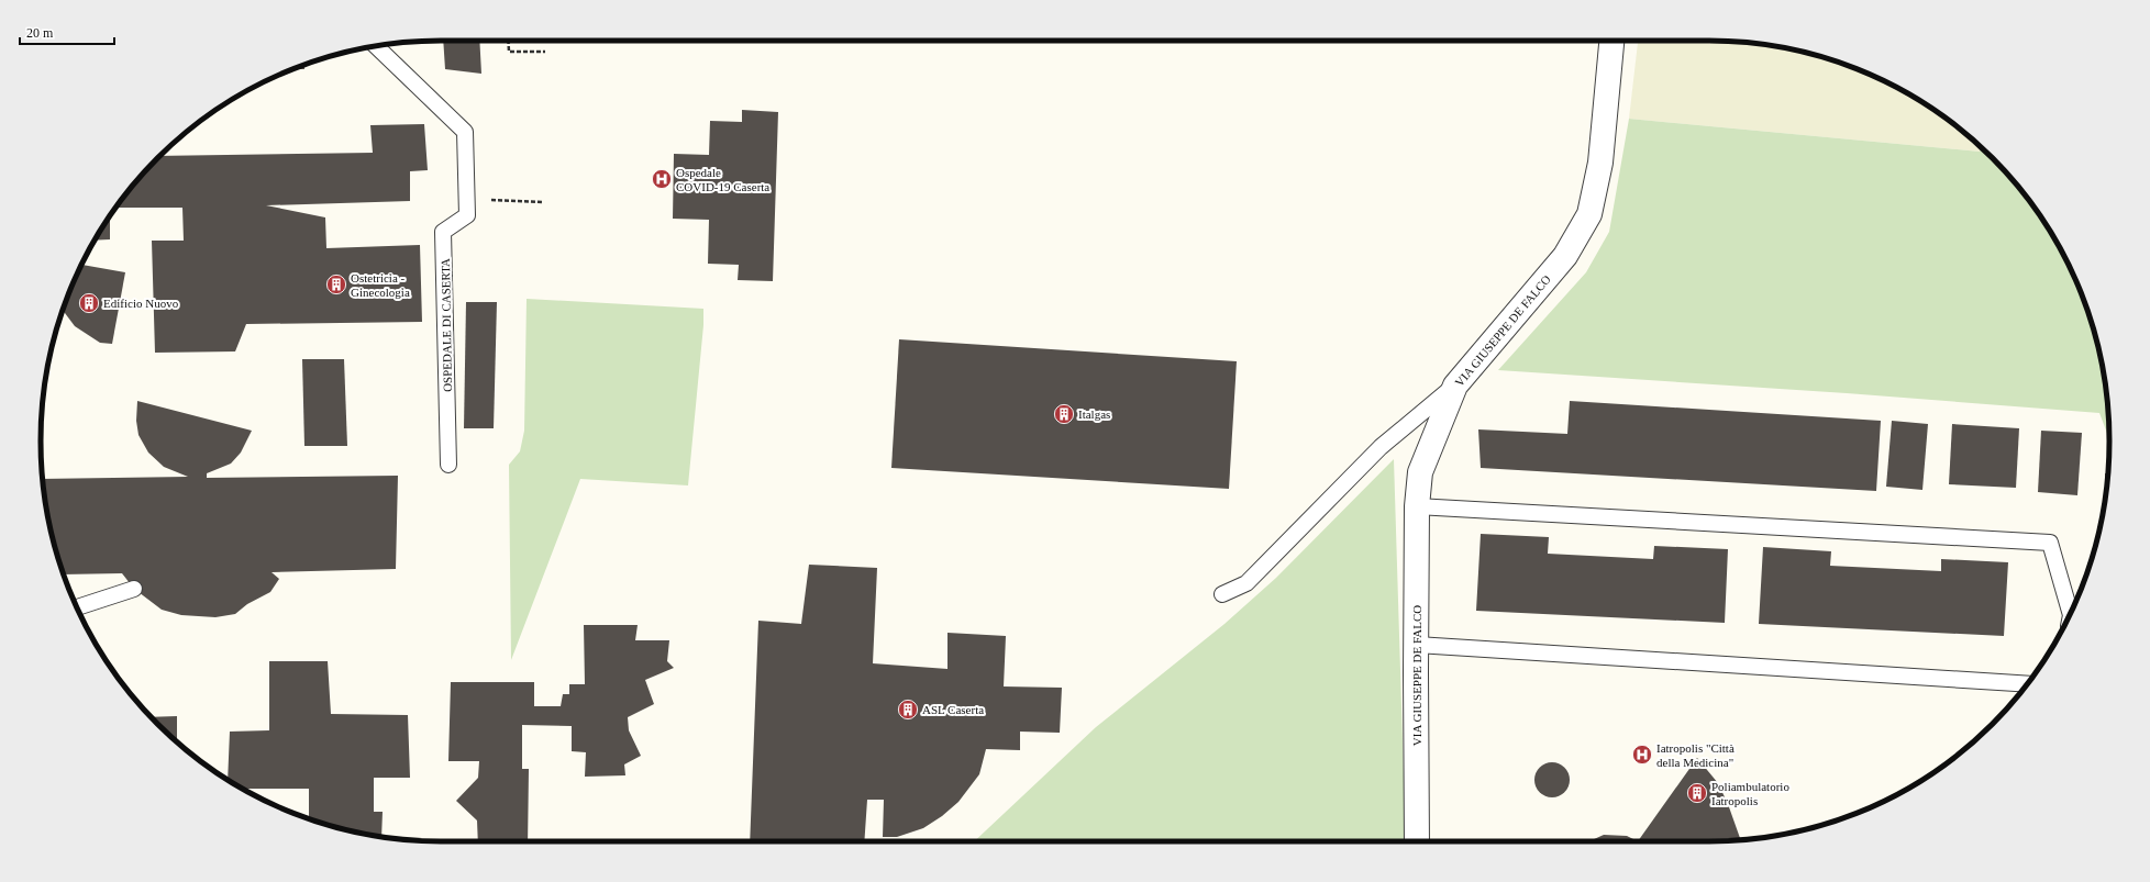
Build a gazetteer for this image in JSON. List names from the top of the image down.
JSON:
{
  "streets": {
    "street": ["VIA GIUSEPPE DE FALCO"],
    "lane": ["OSPEDALE DI CASERTA"]
  },
  "places": {
    "hospital": ["Ospedale COVID-19 Caserta", "Iatropolis \"Città della Medicina\""],
    "building": [
      "Ostetricia - Ginecologia",
      "Edificio Nuovo",
      "Italgas",
      "ASL Caserta",
      "Poliambulatorio Iatropolis"
    ]
  },
  "scale_bar": "20 m"
}
